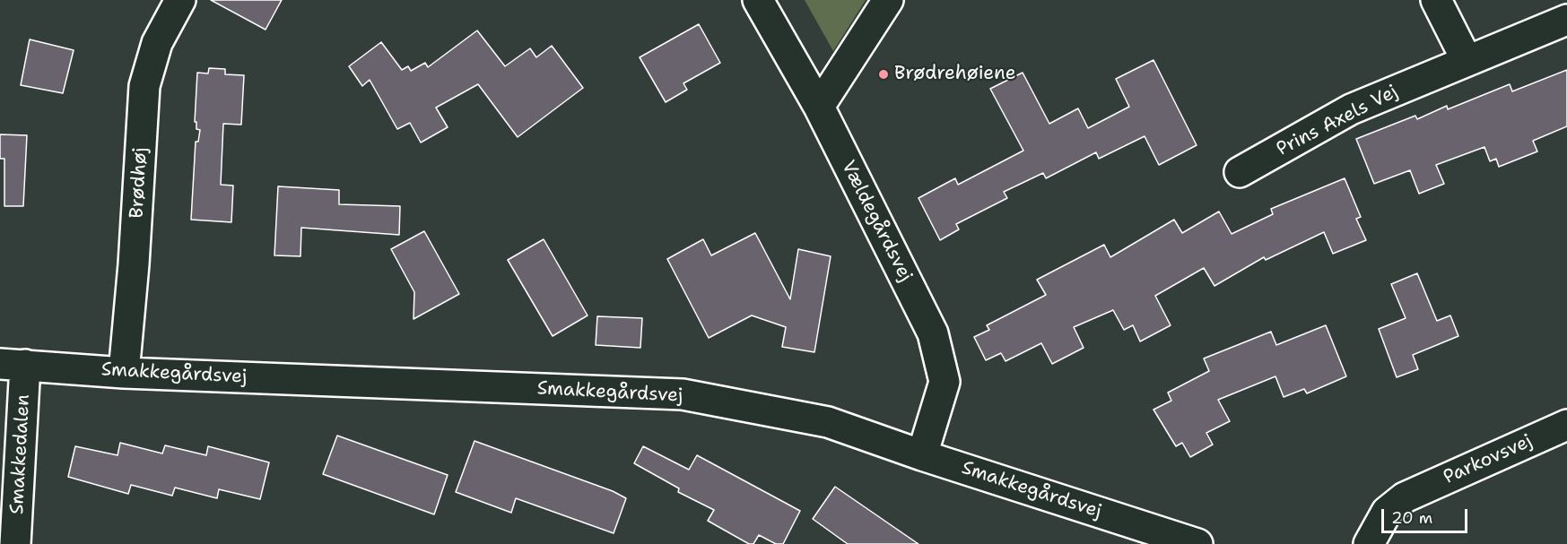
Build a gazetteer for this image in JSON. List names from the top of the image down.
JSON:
{
  "streets": {
    "street": [
      "Prins Axels Vej",
      "Brødhøj",
      "Vældegårdsvej",
      "Smakkegårdsvej",
      "Smakkedalen",
      "Parkovsvej"
    ]
  },
  "crossings": [
    ["Brødhøj", "Smakkegårdsvej"],
    ["Vældegårdsvej", "Smakkegårdsvej"],
    ["Smakkegårdsvej", "Smakkedalen"]
  ],
  "places": ["Brødrehøiene"],
  "scale_bar": "20 m"
}
